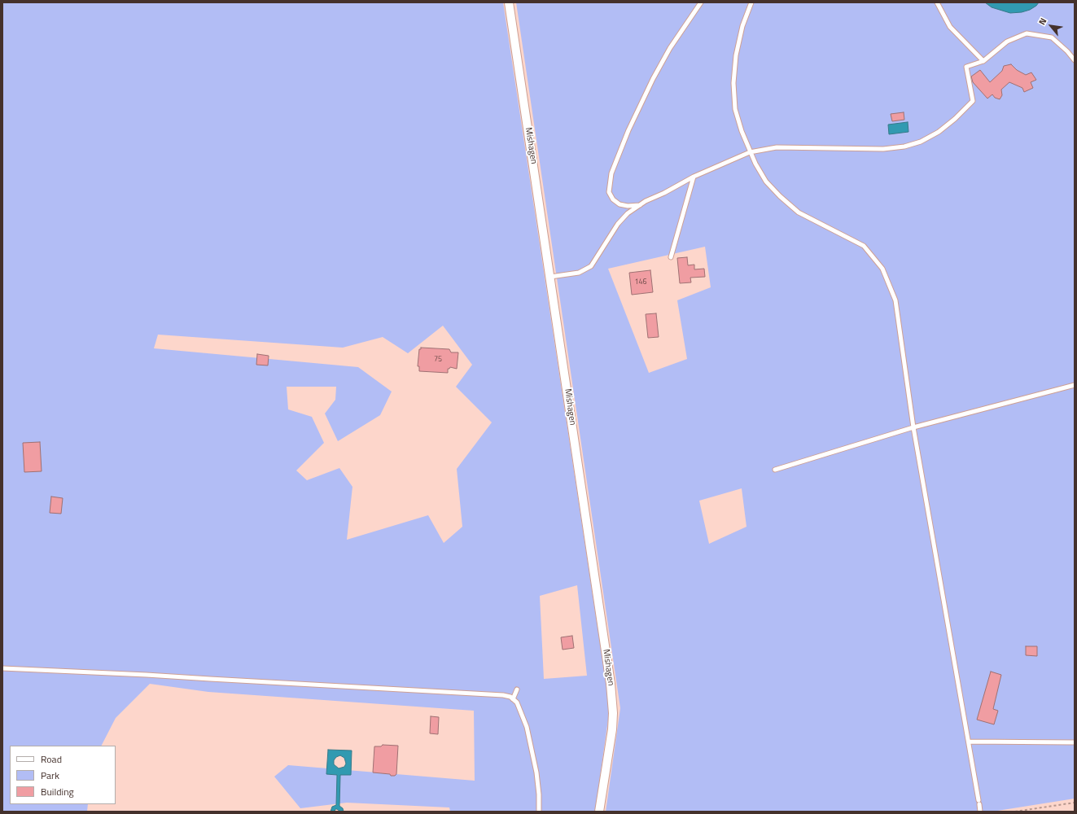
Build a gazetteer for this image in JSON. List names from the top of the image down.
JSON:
{
  "streets": {
    "street": ["Mishagen"]
  },
  "house_numbers": ["146", "75"],
  "legend": ["Road", "Park", "Building"],
  "north": "top left"
}
